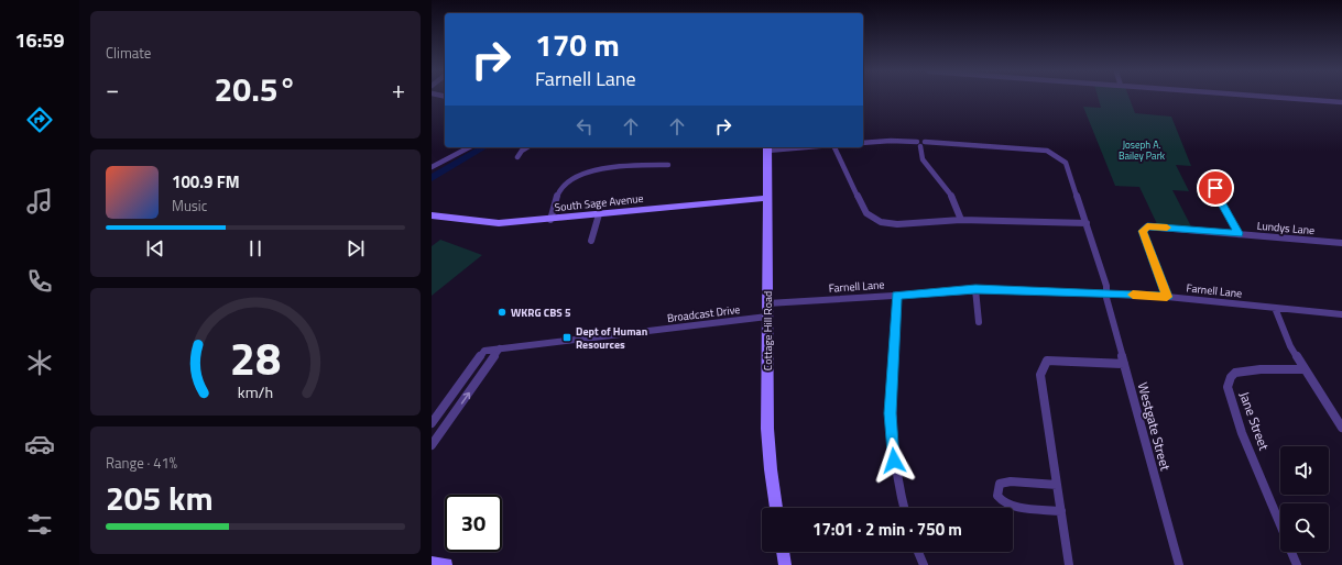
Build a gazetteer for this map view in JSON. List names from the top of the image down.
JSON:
{
  "streets": {
    "street": [
      "South Sage Avenue",
      "Lundys Lane",
      "Farnell Lane",
      "Broadcast Drive",
      "Cottage Hill Road",
      "Jane Street",
      "Westgate Street"
    ]
  },
  "crossings": [
    ["South Sage Avenue", "Cottage Hill Road"],
    ["Lundys Lane", "Farnell Lane"],
    ["Farnell Lane", "Cottage Hill Road"],
    ["Farnell Lane", "Westgate Street"],
    ["Broadcast Drive", "Cottage Hill Road"]
  ],
  "parks": ["Joseph A. Bailey Park"],
  "places": {
    "other": ["WKRG CBS 5"],
    "transit": ["Dept of Human Resources"]
  },
  "page": {
    "tabs": "16:59",
    "tile": [
      "Climate",
      ["Range · 41%", "205 km"]
    ],
    "turn": ["170 m", "Farnell Lane"],
    "heat": ["−", "20.5°", "+"],
    "song": ["100.9 FM", "Music"],
    "limit": "30",
    "trip": "17:01 · 2 min · 750 m",
    "gauge": ["28", "km/h"]
  }
}
